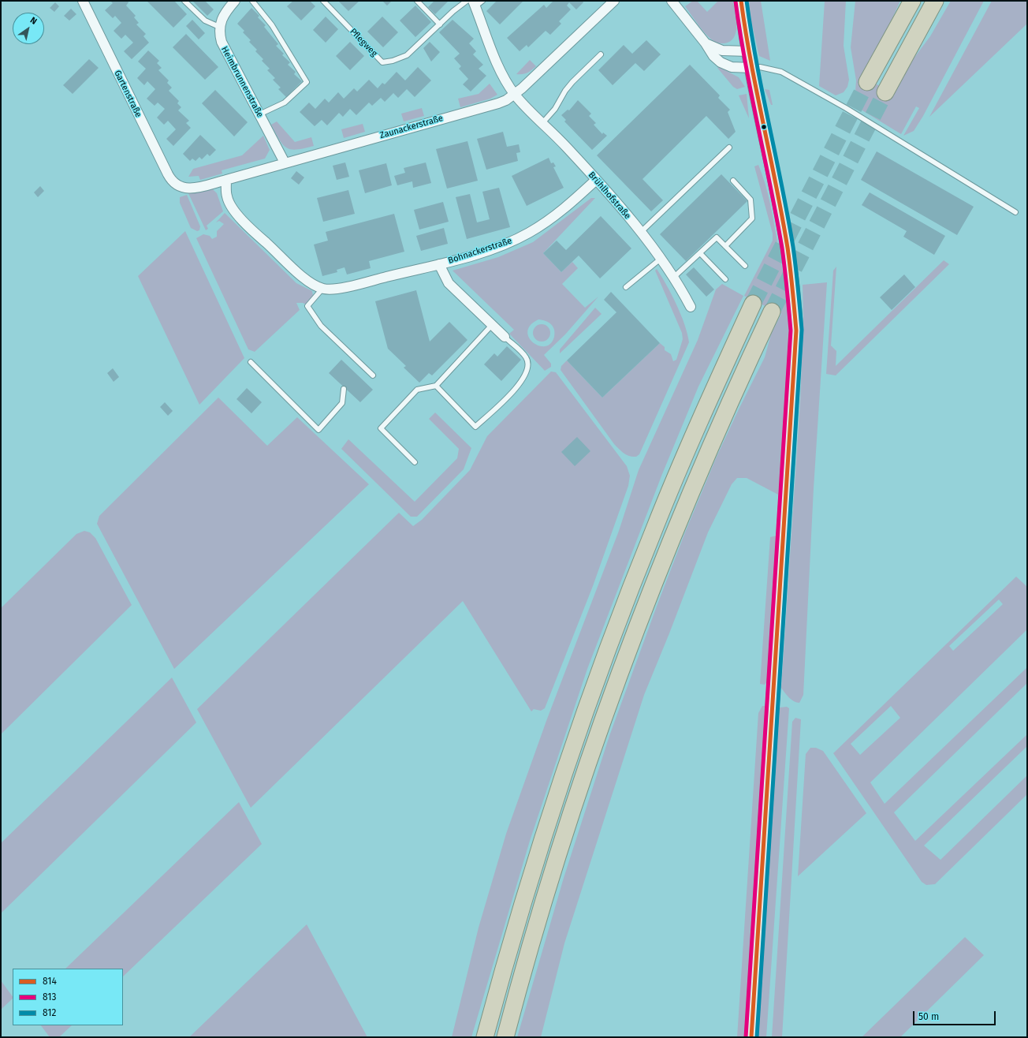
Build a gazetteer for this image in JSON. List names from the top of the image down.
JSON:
{
  "streets": {
    "street": [
      "Heimbrunnenstraße",
      "Gartenstraße",
      "Zaunackerstraße",
      "Brühlhofstraße",
      "Bohnackerstraße"
    ],
    "lane": ["Pflegweg"]
  },
  "crossings": [
    ["Heimbrunnenstraße", "Zaunackerstraße"],
    ["Gartenstraße", "Zaunackerstraße"],
    ["Zaunackerstraße", "Brühlhofstraße"],
    ["Zaunackerstraße", "Bohnackerstraße"],
    ["Brühlhofstraße", "Bohnackerstraße"]
  ],
  "lines": ["transit line 814", "transit line 812", "transit line 813"],
  "legend": ["814", "813", "812"],
  "scale_bar": "50 m",
  "north": "top right"
}
